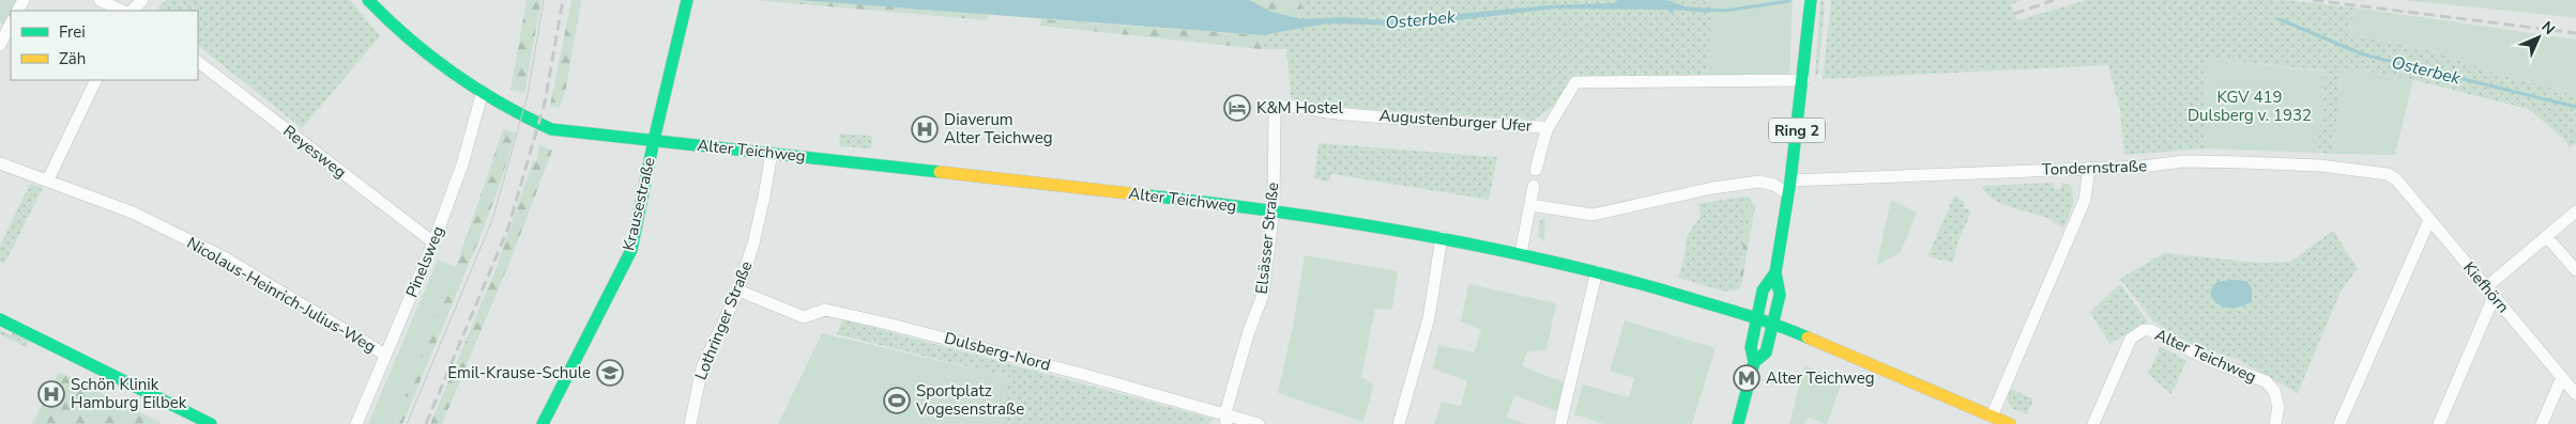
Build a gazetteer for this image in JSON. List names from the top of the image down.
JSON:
{
  "streets": {
    "street": [
      "Augustenburger Ufer",
      "Ring 2",
      "Alter Teichweg",
      "Reyesweg",
      "Tondernstraße",
      "Krausestraße",
      "Elsässer Straße",
      "Pinelsweg",
      "Kiefhörn",
      "Nicolaus-Heinrich-Julius-Weg",
      "Lothringer Straße",
      "Dulsberg-Nord"
    ]
  },
  "crossings": [
    ["Augustenburger Ufer", "Ring 2"],
    ["Augustenburger Ufer", "Elsässer Straße"],
    ["Ring 2", "Alter Teichweg"],
    ["Ring 2", "Tondernstraße"],
    ["Alter Teichweg", "Krausestraße"],
    ["Alter Teichweg", "Elsässer Straße"],
    ["Alter Teichweg", "Pinelsweg"],
    ["Alter Teichweg", "Lothringer Straße"],
    ["Reyesweg", "Pinelsweg"],
    ["Tondernstraße", "Kiefhörn"],
    ["Elsässer Straße", "Dulsberg-Nord"],
    ["Pinelsweg", "Nicolaus-Heinrich-Julius-Weg"],
    ["Lothringer Straße", "Dulsberg-Nord"]
  ],
  "water": ["Osterbek"],
  "parks": ["KGV 419 Dulsberg v. 1932"],
  "places": {
    "hotel": ["K&M Hostel"],
    "hospital": ["Diaverum Alter Teichweg", "Schön Klinik Hamburg Eilbek"],
    "school or university": ["Emil-Krause-Schule"],
    "metro station": ["Alter Teichweg"],
    "sports": ["Sportplatz Vogesenstraße"]
  },
  "legend": ["Frei", "Zäh"],
  "north": "top right"
}
